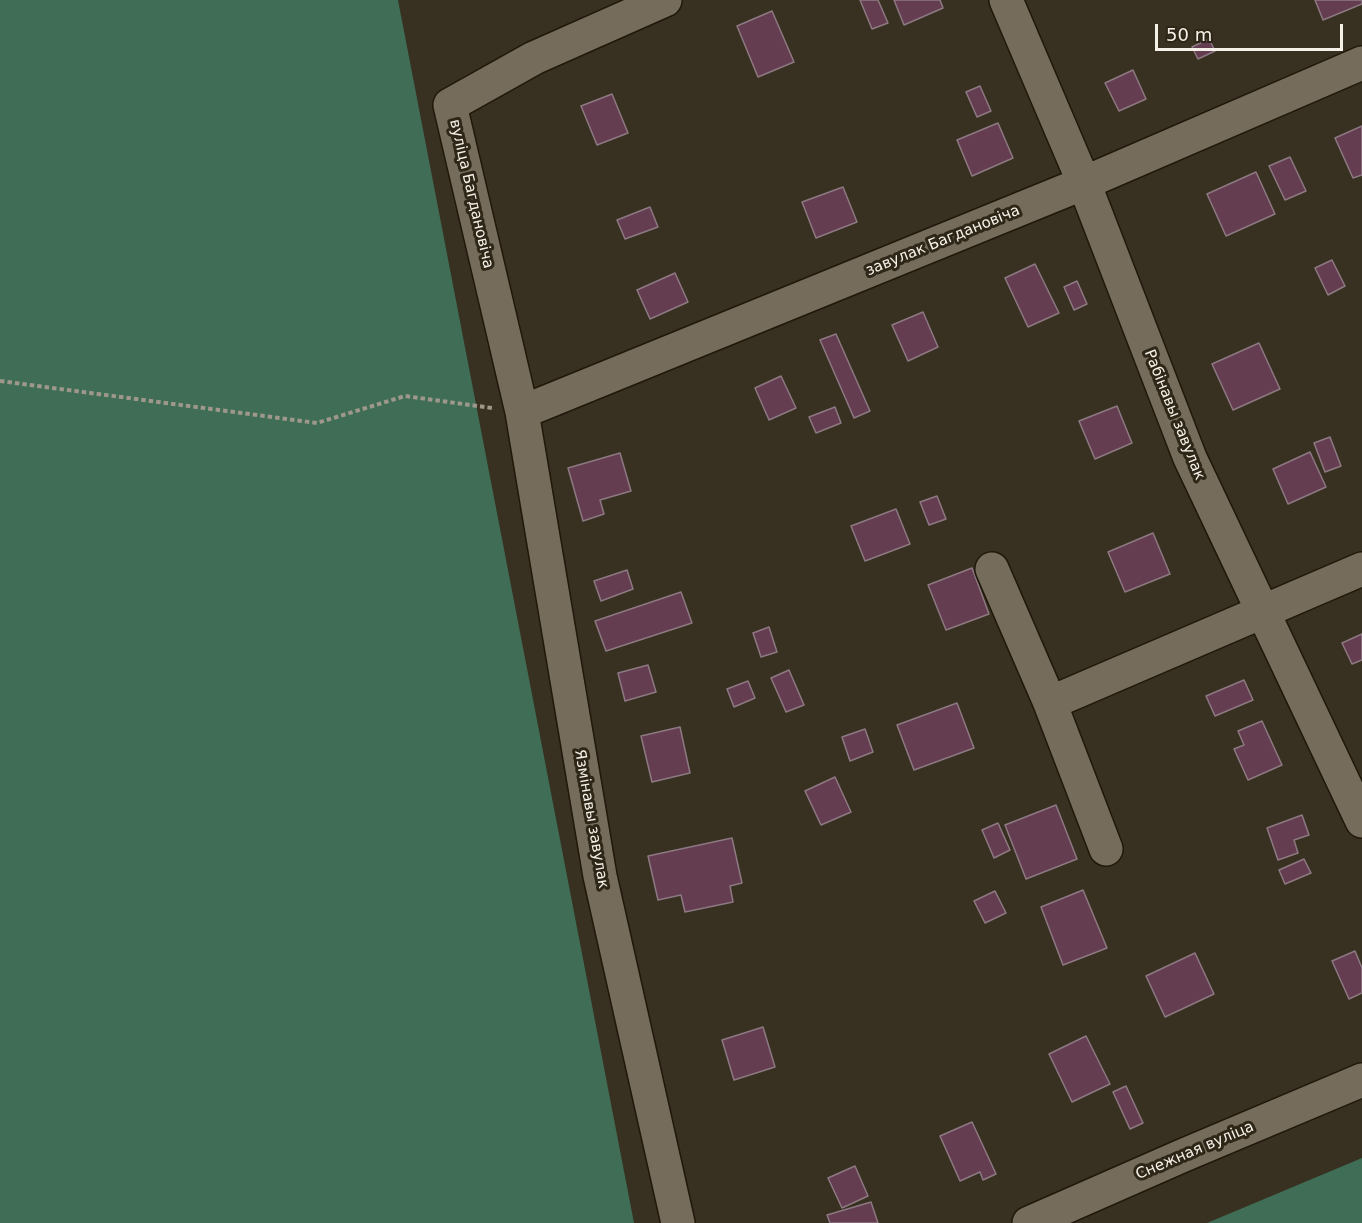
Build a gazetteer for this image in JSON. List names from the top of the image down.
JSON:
{
  "streets": {
    "street": [
      "вуліца Багдановіча",
      "завулак Багдановіча",
      "Рабінавы завулак",
      "Язмінавы завулак",
      "Снежная вуліца"
    ]
  },
  "crossings": [
    ["вуліца Багдановіча", "завулак Багдановіча"],
    ["вуліца Багдановіча", "Язмінавы завулак"],
    ["завулак Багдановіча", "Рабінавы завулак"],
    ["завулак Багдановіча", "Язмінавы завулак"]
  ],
  "scale_bar": "50 m"
}
